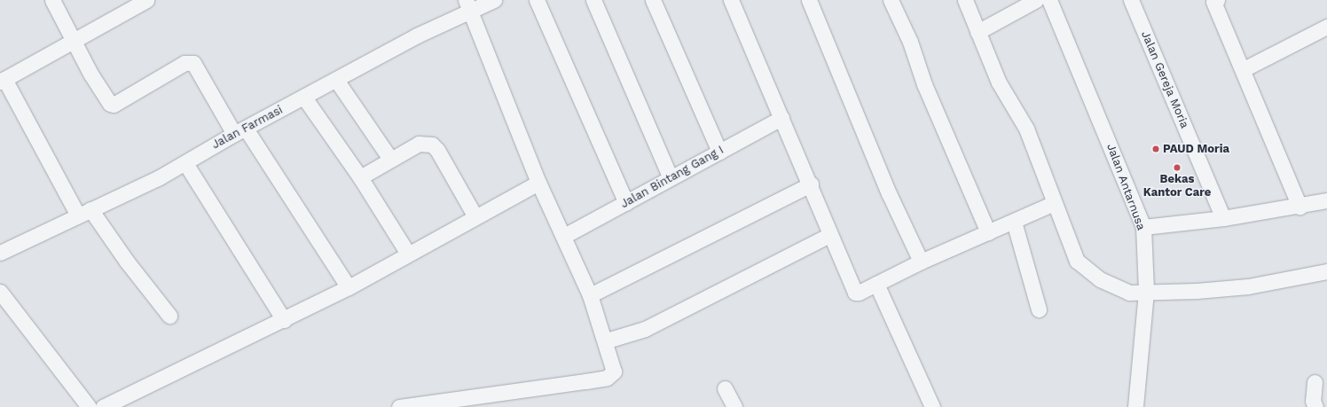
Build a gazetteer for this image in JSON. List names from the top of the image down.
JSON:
{
  "streets": {
    "street": [
      "Jalan Gereja Moria",
      "Jalan Farmasi",
      "Jalan Bintang Gang I",
      "Jalan Antarnusa"
    ]
  },
  "places": ["PAUD Moria", "Bekas Kantor Care"]
}
